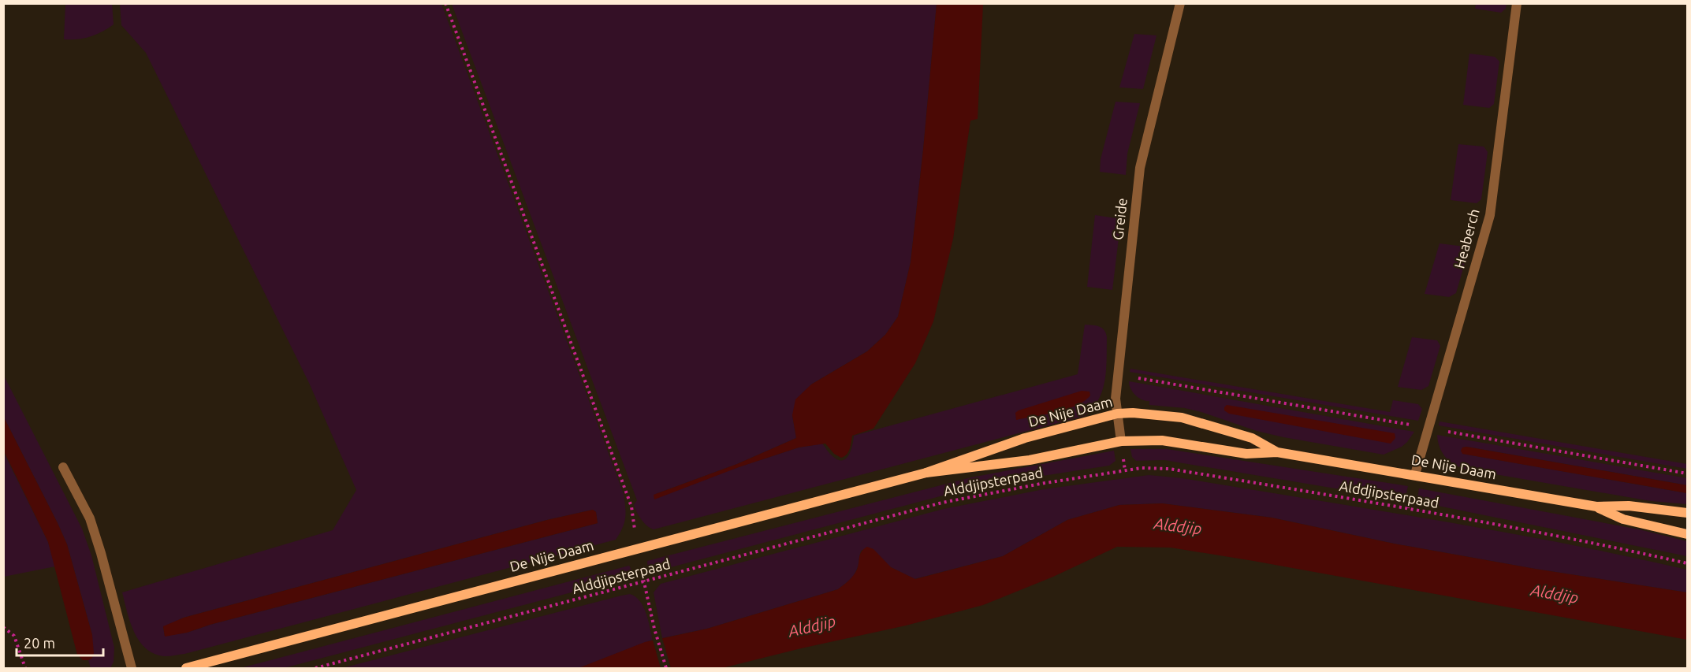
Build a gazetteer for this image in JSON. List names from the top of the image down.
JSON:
{
  "streets": {
    "street": ["Greide", "Heaberch", "De Nije Daam"],
    "path": ["Alddjipsterpaad"]
  },
  "crossings": [
    ["Greide", "De Nije Daam"],
    ["Heaberch", "De Nije Daam"]
  ],
  "water": ["Alddjip"],
  "scale_bar": "20 m"
}
